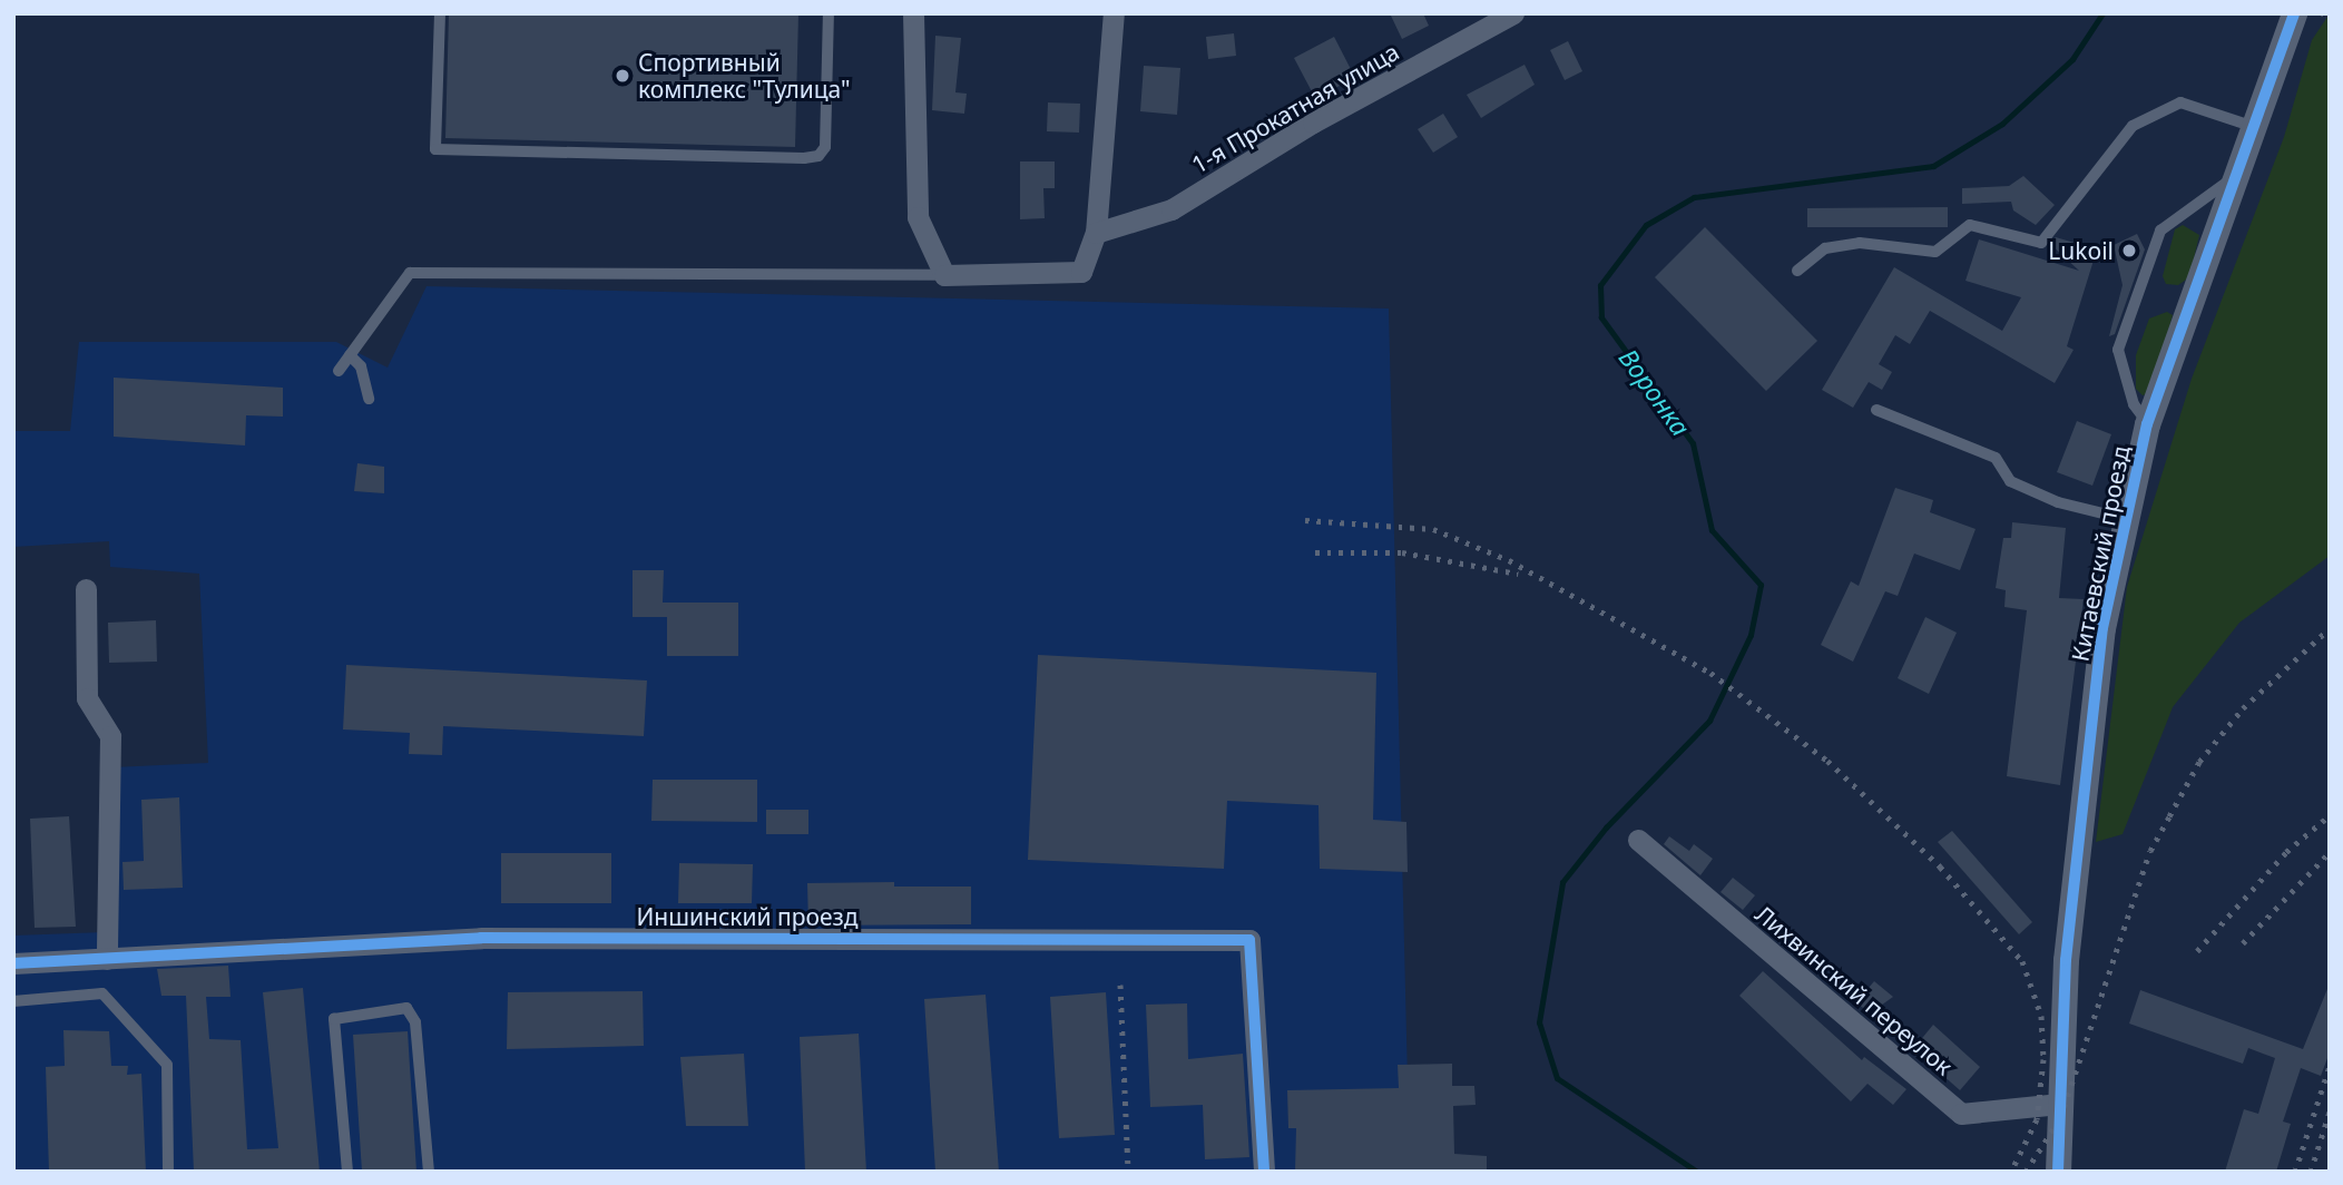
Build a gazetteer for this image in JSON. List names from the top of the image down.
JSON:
{
  "streets": {
    "street": [
      "1-я Прокатная улица",
      "Китаевский проезд",
      "Иншинский проезд",
      "Лихвинский переулок"
    ]
  },
  "crossings": [
    ["Китаевский проезд", "Лихвинский переулок"]
  ],
  "water": ["Воронка"],
  "places": ["Спортивный комплекс \"Тулица\"", "Lukoil"]
}
